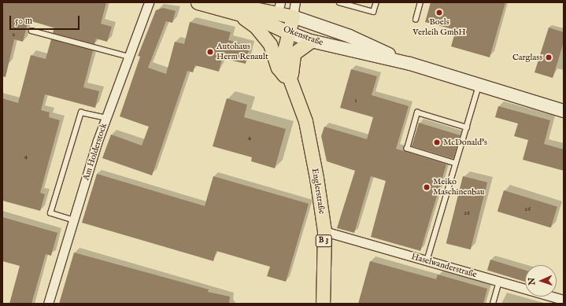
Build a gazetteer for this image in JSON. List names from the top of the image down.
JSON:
{
  "streets": {
    "main road": ["Okenstraße", "Englerstraße", "B 3"],
    "street": ["Am Holderstock", "Haselwanderstraße"]
  },
  "crossings": [
    ["Okenstraße", "Englerstraße"],
    ["Englerstraße", "Haselwanderstraße"]
  ],
  "places": [
    "Boels Verleih GmbH",
    "Autohaus Herm Renault",
    "Carglass",
    "McDonald's",
    "Meiko Maschinenbau"
  ],
  "house_numbers": [
    "2",
    "1",
    "4",
    "4",
    "26",
    "28"
  ],
  "scale_bar": "50 m",
  "north": "left"
}
